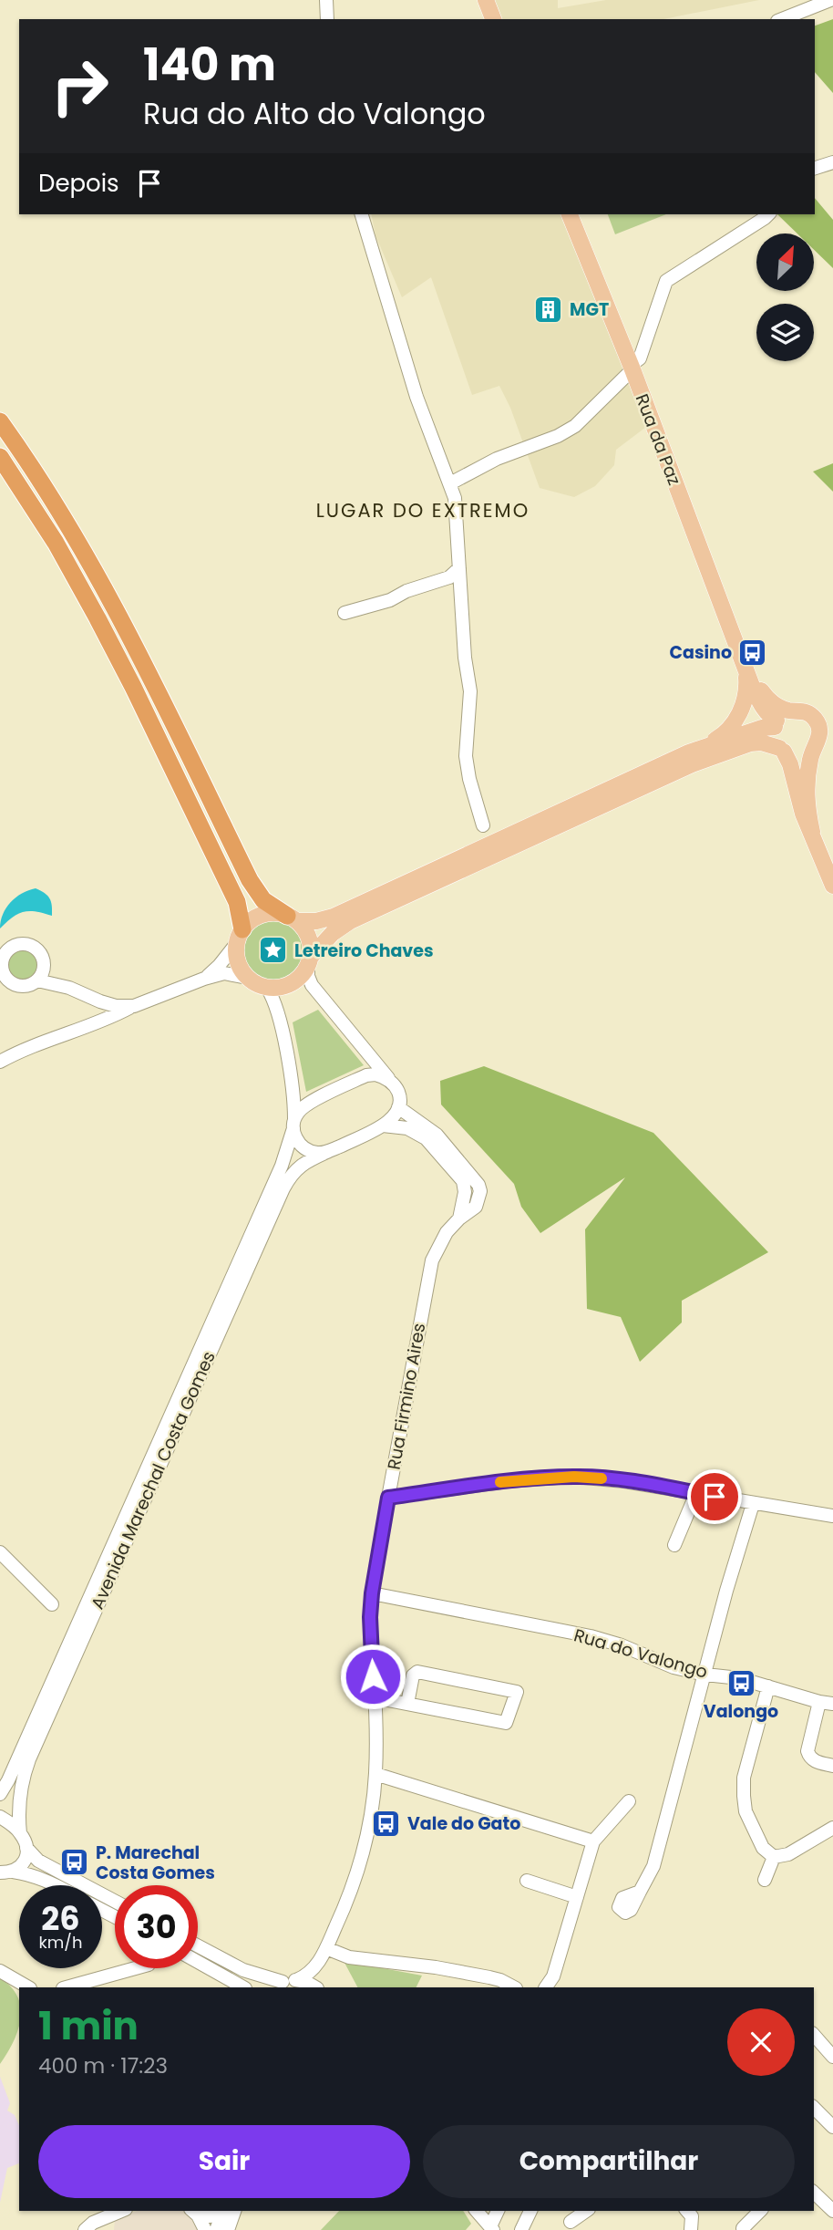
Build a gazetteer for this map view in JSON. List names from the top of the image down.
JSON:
{
  "streets": {
    "main road": ["Rua da Paz"],
    "street": ["Rua Firmino Aires", "Avenida Marechal Costa Gomes", "Rua do Valongo"]
  },
  "crossings": [
    ["Rua Firmino Aires", "Rua do Valongo"]
  ],
  "districts": ["LUGAR DO EXTREMO"],
  "places": {
    "building": ["MGT"],
    "bus stop": [
      "Casino",
      "Valongo",
      "Vale do Gato",
      "P. Marechal Costa Gomes"
    ],
    "place": ["Letreiro Chaves"]
  },
  "north": "top right",
  "page": {
    "turn": ["140 m", "Rua do Alto do Valongo"],
    "then": "Depois",
    "speed": "26 km/h",
    "limit": "30",
    "heading": ["1 min", "400 m · 17:23"],
    "buttons": ["Sair", "Compartilhar"]
  }
}
